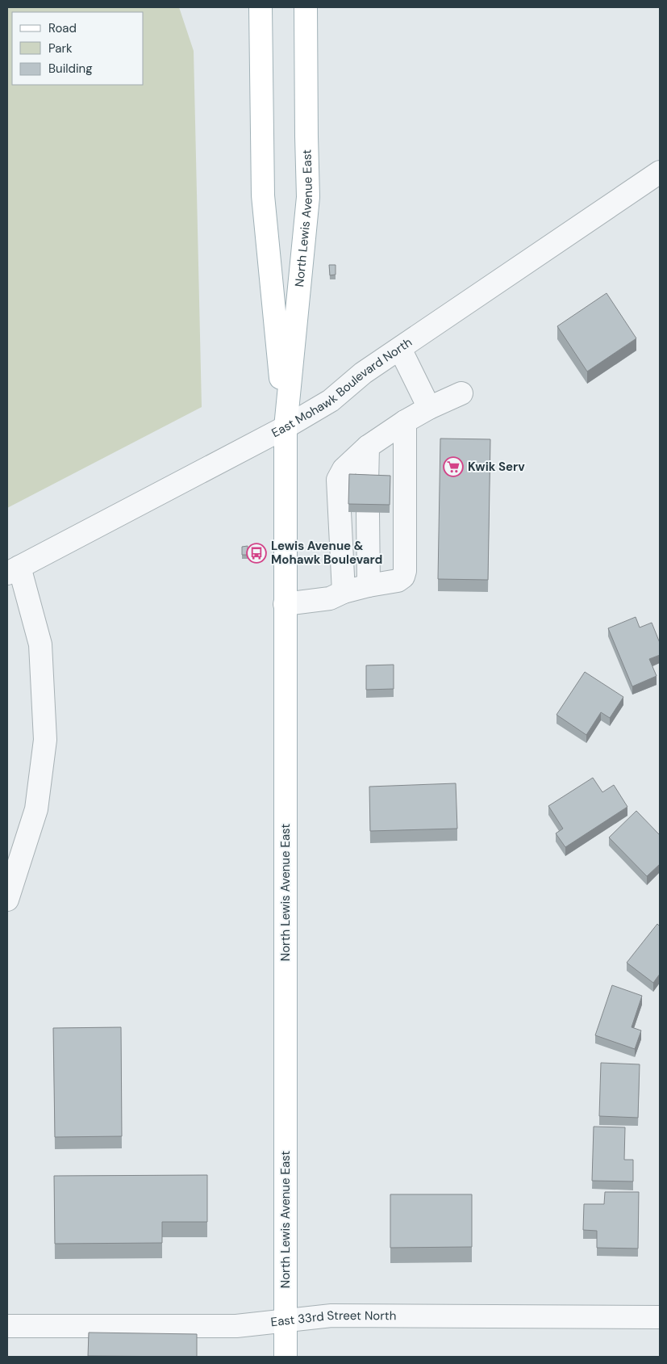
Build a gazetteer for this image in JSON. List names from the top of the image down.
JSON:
{
  "streets": {
    "main road": ["North Lewis Avenue East"],
    "street": ["East Mohawk Boulevard North", "East 33rd Street North"]
  },
  "crossings": [
    ["North Lewis Avenue East", "East Mohawk Boulevard North"],
    ["North Lewis Avenue East", "East 33rd Street North"]
  ],
  "places": {
    "supermarket": ["Kwik Serv"],
    "bus stop": ["Lewis Avenue & Mohawk Boulevard"]
  },
  "legend": ["Road", "Park", "Building"]
}
